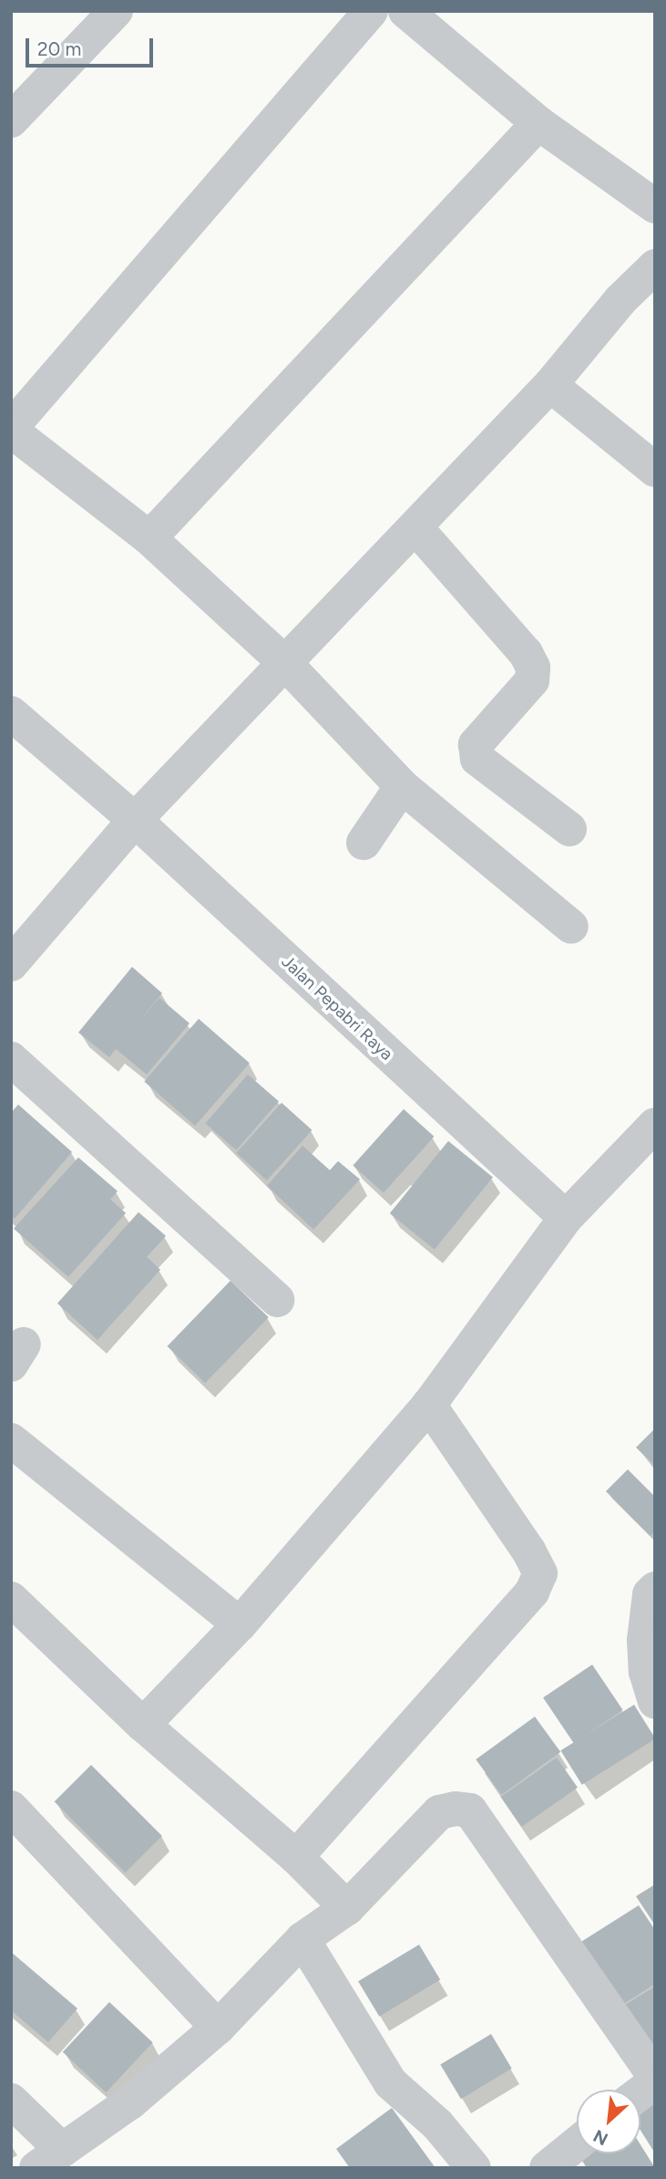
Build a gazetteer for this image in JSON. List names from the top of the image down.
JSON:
{
  "streets": {
    "street": ["Jalan Pepabri Raya"]
  },
  "scale_bar": "20 m",
  "north": "bottom left"
}
